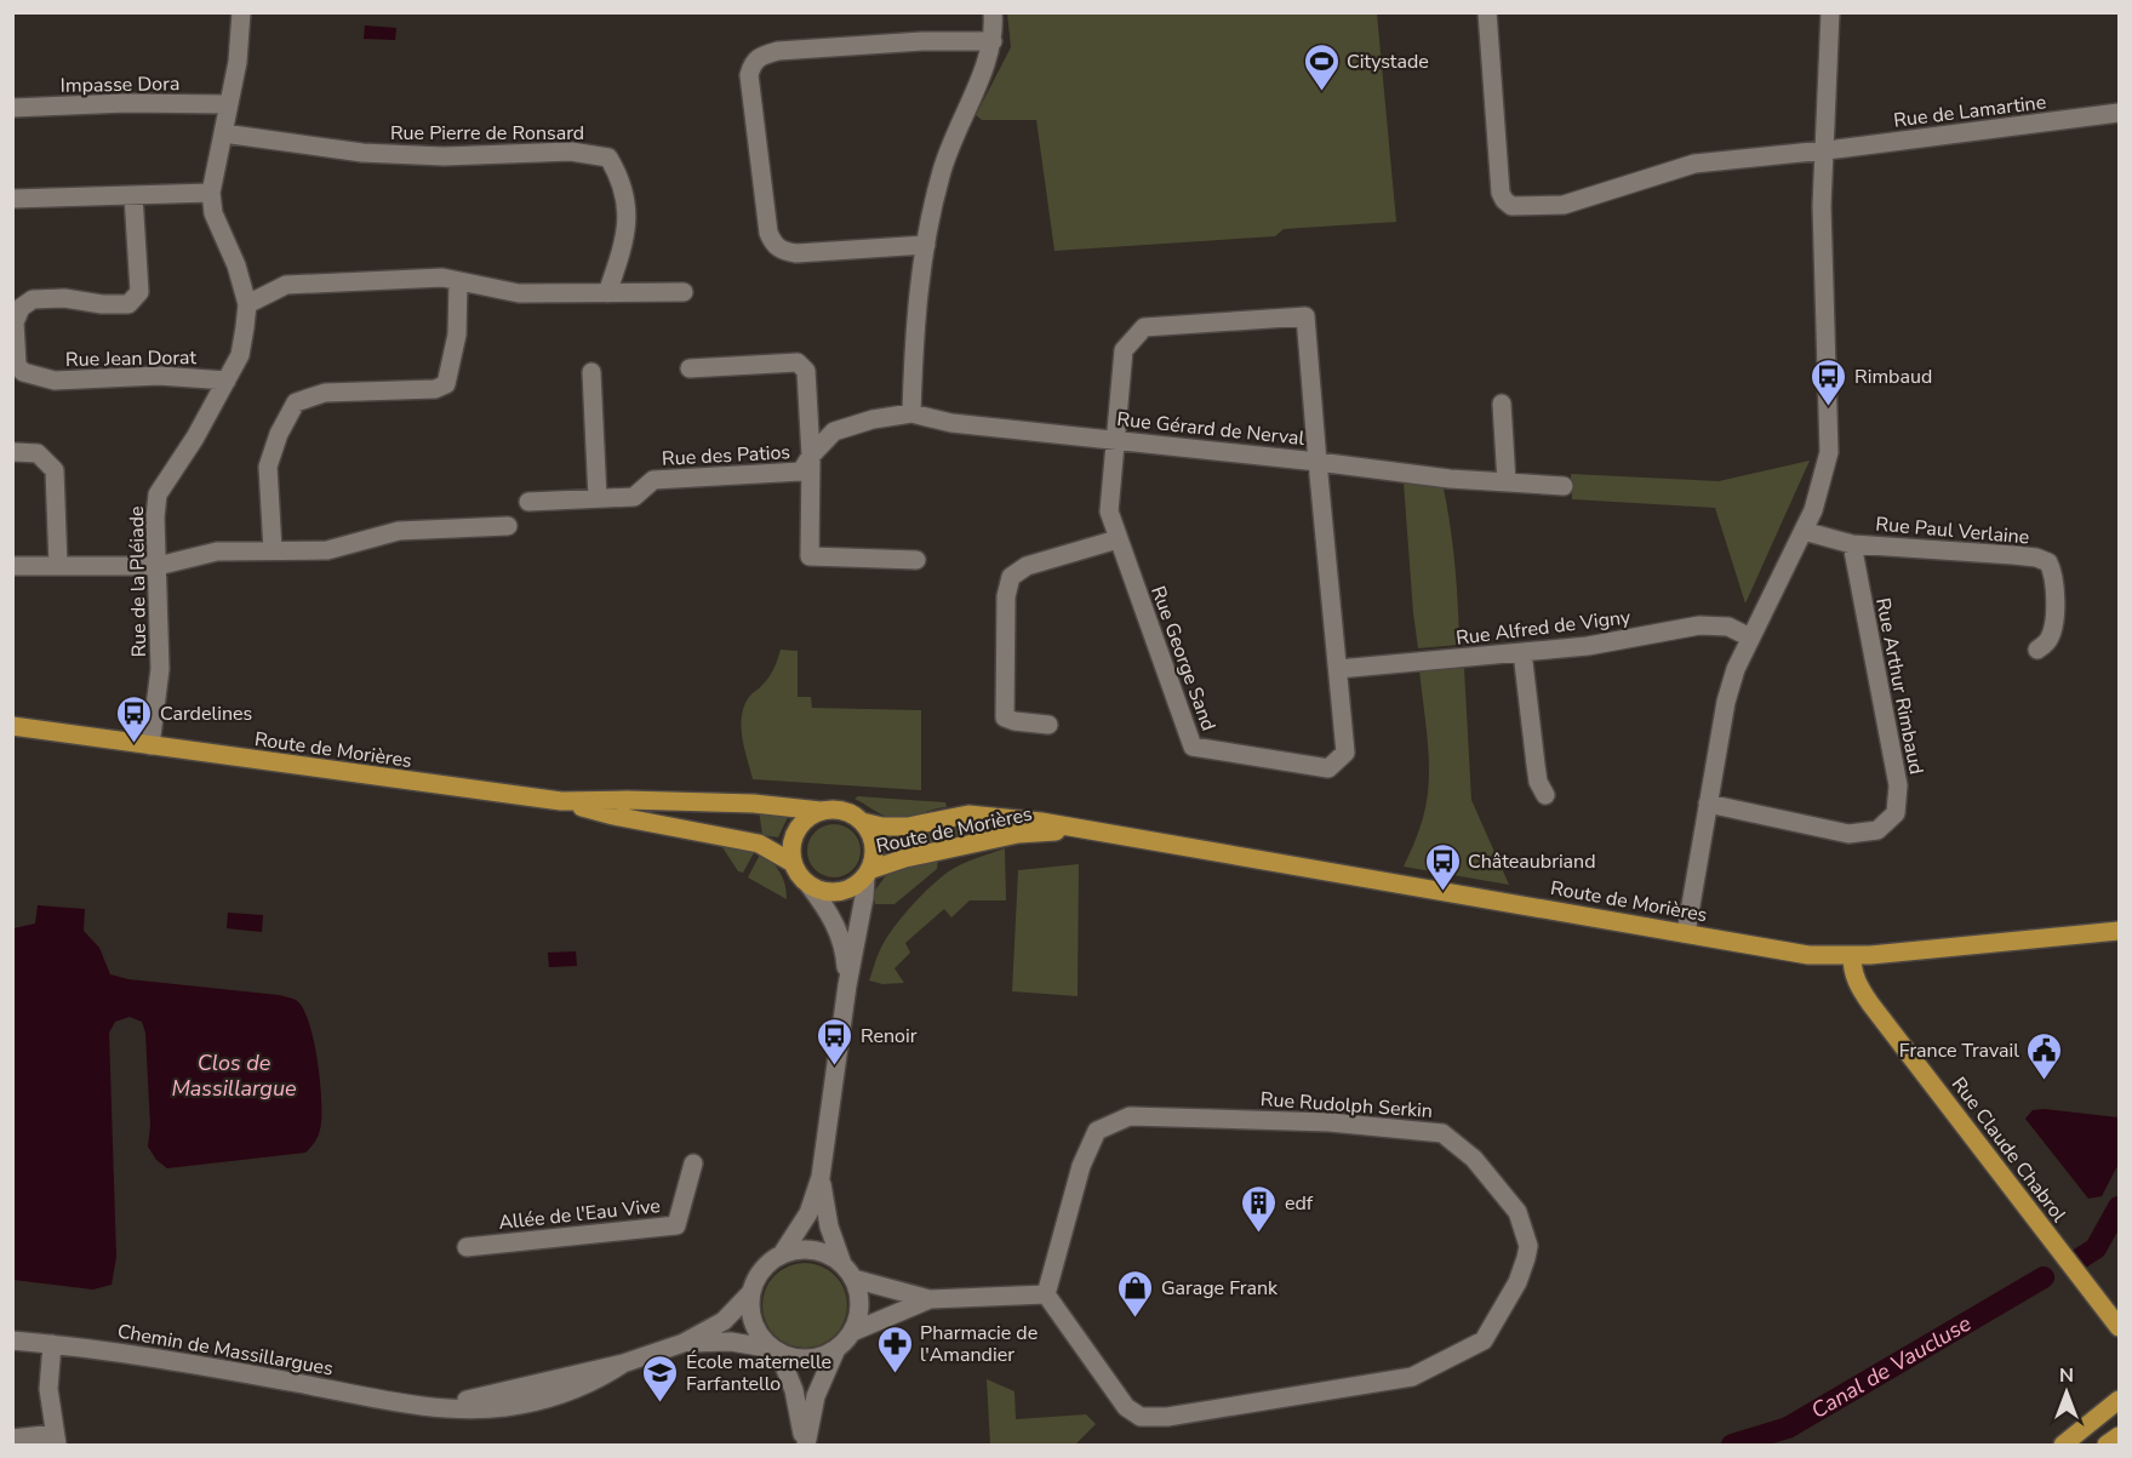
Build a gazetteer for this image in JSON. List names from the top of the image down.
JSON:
{
  "streets": {
    "main road": ["Route de Morières", "Rue Claude Chabrol"],
    "street": [
      "Impasse Dora",
      "Rue de Lamartine",
      "Rue Pierre de Ronsard",
      "Rue Jean Dorat",
      "Rue Gérard de Nerval",
      "Rue des Patios",
      "Rue Paul Verlaine",
      "Rue de la Pléiade",
      "Rue Alfred de Vigny",
      "Rue George Sand",
      "Rue Arthur Rimbaud",
      "Rue Rudolph Serkin",
      "Allée de l'Eau Vive",
      "Chemin de Massillargues"
    ]
  },
  "crossings": [
    ["Impasse Dora", "Rue de la Pléiade"],
    ["Rue Pierre de Ronsard", "Rue de la Pléiade"],
    ["Rue Jean Dorat", "Rue de la Pléiade"],
    ["Rue Gérard de Nerval", "Rue des Patios"],
    ["Rue Gérard de Nerval", "Rue George Sand"],
    ["Rue Paul Verlaine", "Rue Arthur Rimbaud"],
    ["Rue de la Pléiade", "Route de Morières"],
    ["Rue Alfred de Vigny", "Rue George Sand"],
    ["Route de Morières", "Rue Claude Chabrol"]
  ],
  "water": ["Clos de Massillargue", "Canal de Vaucluse"],
  "places": {
    "sports": ["Citystade"],
    "bus stop": [
      "Rimbaud",
      "Cardelines",
      "Châteaubriand",
      "Renoir"
    ],
    "public building": ["France Travail"],
    "building": ["edf"],
    "shop": ["Garage Frank"],
    "pharmacy": ["Pharmacie de l'Amandier"],
    "school or university": ["École maternelle Farfantello"]
  },
  "north": "top"
}
